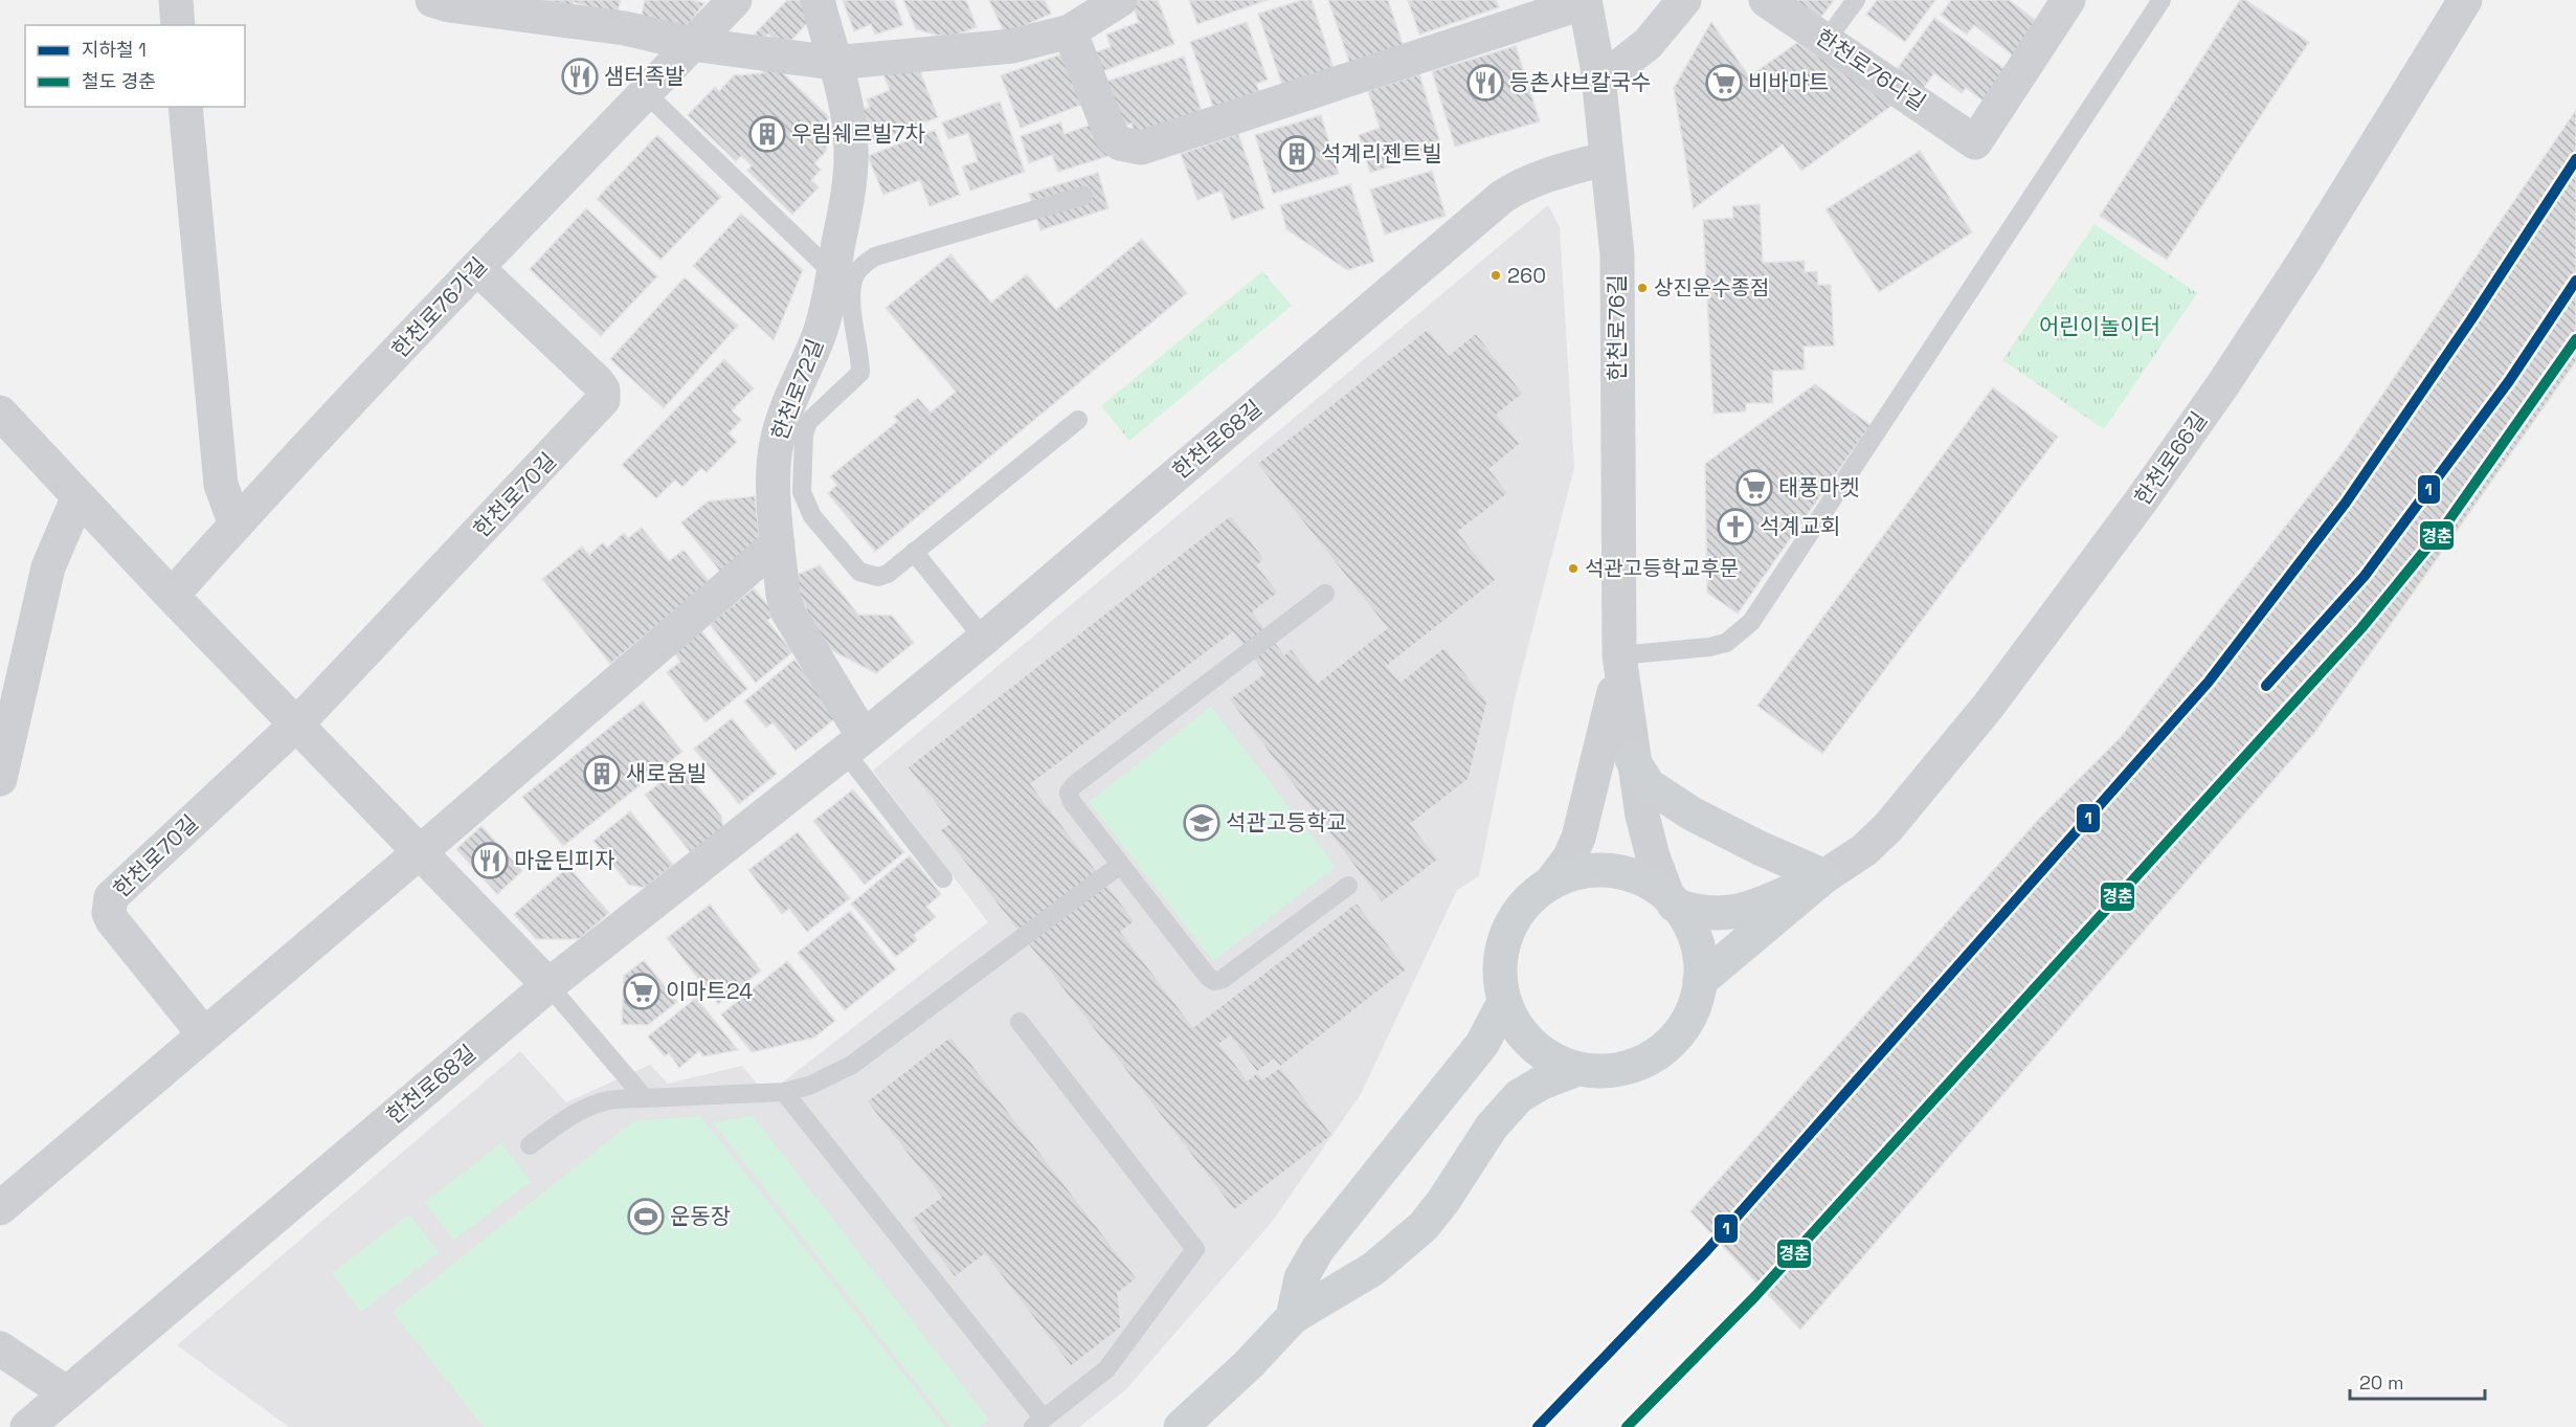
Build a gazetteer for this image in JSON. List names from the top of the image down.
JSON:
{
  "streets": {
    "street": [
      "한천로76다길",
      "한천로76가길",
      "한천로76길",
      "한천로72길",
      "한천로68길",
      "한천로66길",
      "한천로70길"
    ]
  },
  "crossings": [
    ["한천로76가길", "한천로70길"],
    ["한천로76길", "한천로68길"],
    ["한천로72길", "한천로68길"]
  ],
  "parks": ["어린이놀이터"],
  "places": {
    "restaurant": ["샘터족발", "등촌샤브칼국수", "마운틴피자"],
    "supermarket": ["비바마트", "태풍마켓", "이마트24"],
    "building": ["우림쉐르빌7차", "석계리젠트빌", "새로움빌"],
    "other": ["260", "상진운수종점", "석관고등학교후문"],
    "church": ["석계교회"],
    "school or university": ["석관고등학교"],
    "sports": ["운동장"]
  },
  "lines": ["metro line 1", "rail line 경춘"],
  "legend": ["지하철 1", "철도 경춘"],
  "scale_bar": "20 m"
}
